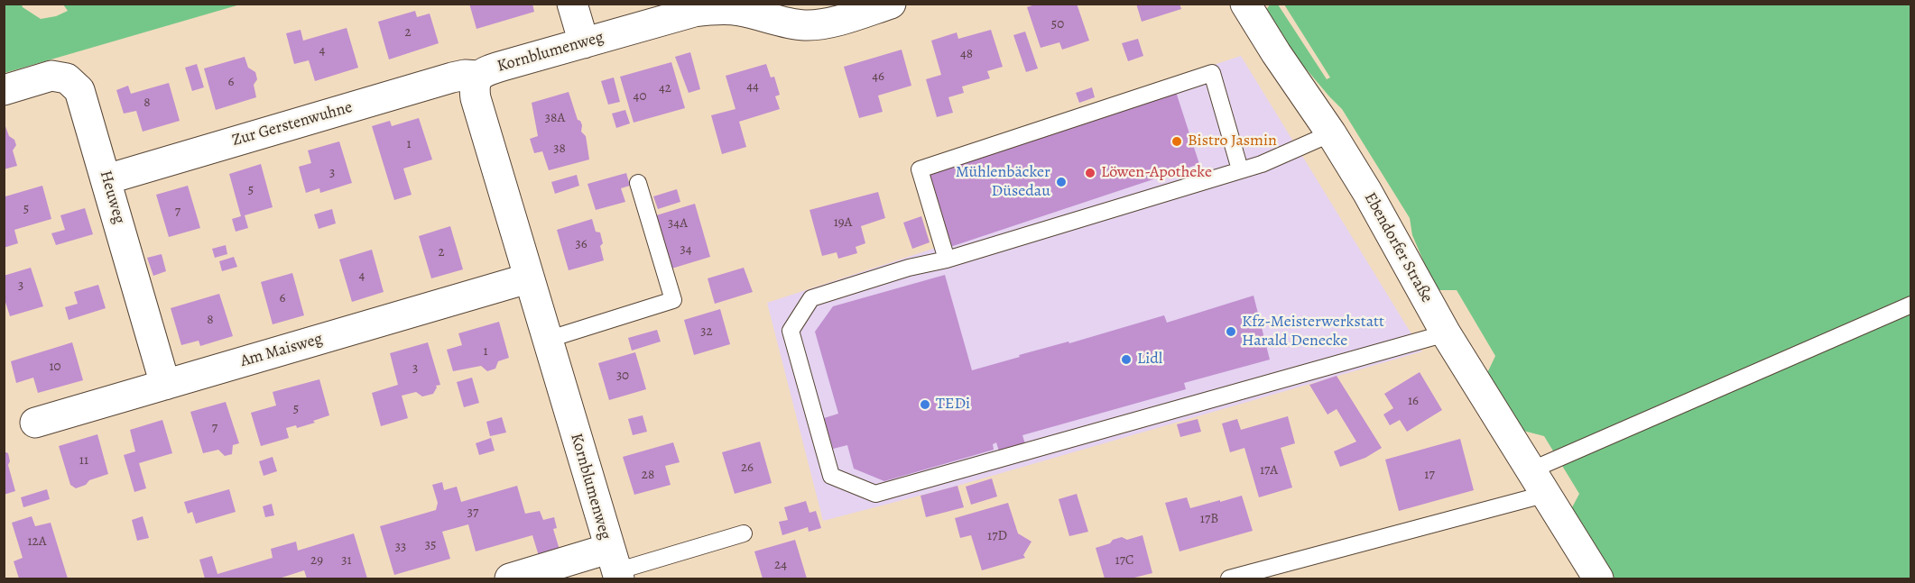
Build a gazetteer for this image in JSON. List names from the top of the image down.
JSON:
{
  "streets": {
    "street": [
      "Kornblumenweg",
      "Zur Gerstenwuhne",
      "Heuweg",
      "Ebendorfer Straße",
      "Am Maisweg"
    ]
  },
  "crossings": [
    ["Kornblumenweg", "Zur Gerstenwuhne"],
    ["Kornblumenweg", "Am Maisweg"],
    ["Zur Gerstenwuhne", "Heuweg"],
    ["Heuweg", "Am Maisweg"]
  ],
  "places": [
    "Bistro Jasmin",
    "Löwen-Apotheke",
    "Mühlenbäcker Düsedau",
    "Kfz-Meisterwerkstatt Harald Denecke",
    "Lidl",
    "TEDi"
  ],
  "house_numbers": [
    "50",
    "2",
    "4",
    "48",
    "46",
    "6",
    "44",
    "42",
    "40",
    "8",
    "38A",
    "1",
    "38",
    "3",
    "5",
    "5",
    "7",
    "19A",
    "34A",
    "36",
    "34",
    "2",
    "4",
    "3",
    "6",
    "8",
    "32",
    "1",
    "10",
    "3",
    "30",
    "16",
    "5",
    "7",
    "11",
    "26",
    "17A",
    "28",
    "17",
    "37",
    "17B",
    "17D",
    "12A",
    "35",
    "33",
    "29",
    "31",
    "17C",
    "24"
  ]
}
